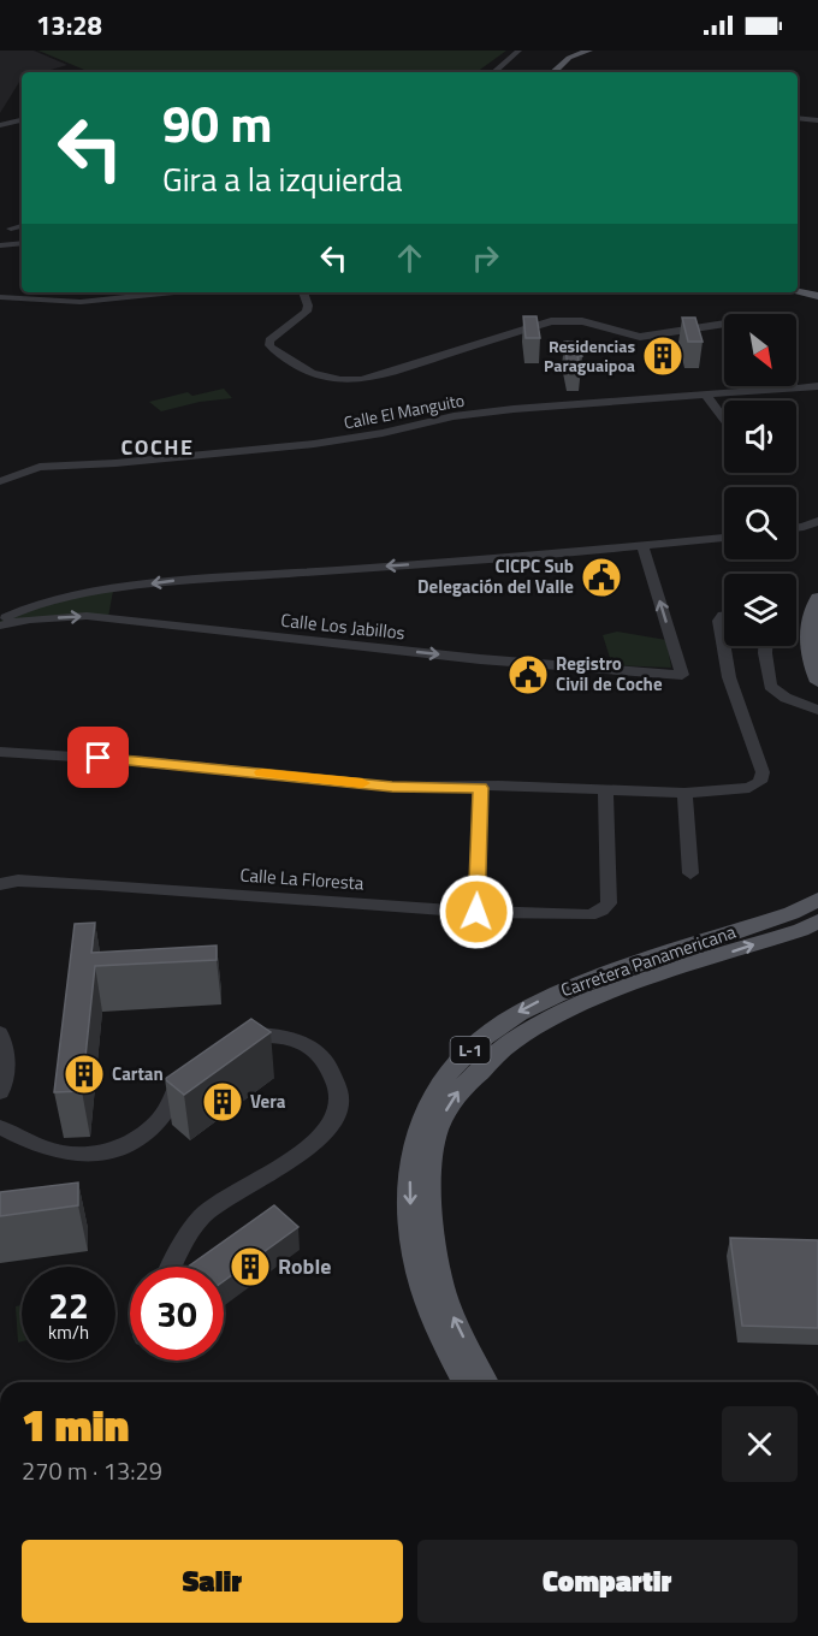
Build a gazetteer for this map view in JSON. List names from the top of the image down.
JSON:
{
  "streets": {
    "main road": ["Carretera Panamericana", "L-1"],
    "street": ["Calle El Manguito", "Calle Los Jabillos", "Calle La Floresta"]
  },
  "districts": ["COCHE"],
  "places": {
    "building": [
      "Residencias Paraguaipoa",
      "Cartan",
      "Vera",
      "Roble"
    ],
    "public building": ["CICPC Sub Delegación del Valle", "Registro Civil de Coche"]
  },
  "north": "bottom right",
  "page": {
    "status": "13:28",
    "turn": ["90 m", "Gira a la izquierda"],
    "speed": "22 km/h",
    "limit": "30",
    "heading": ["1 min", "270 m · 13:29"],
    "buttons": ["Salir", "Compartir"]
  }
}
